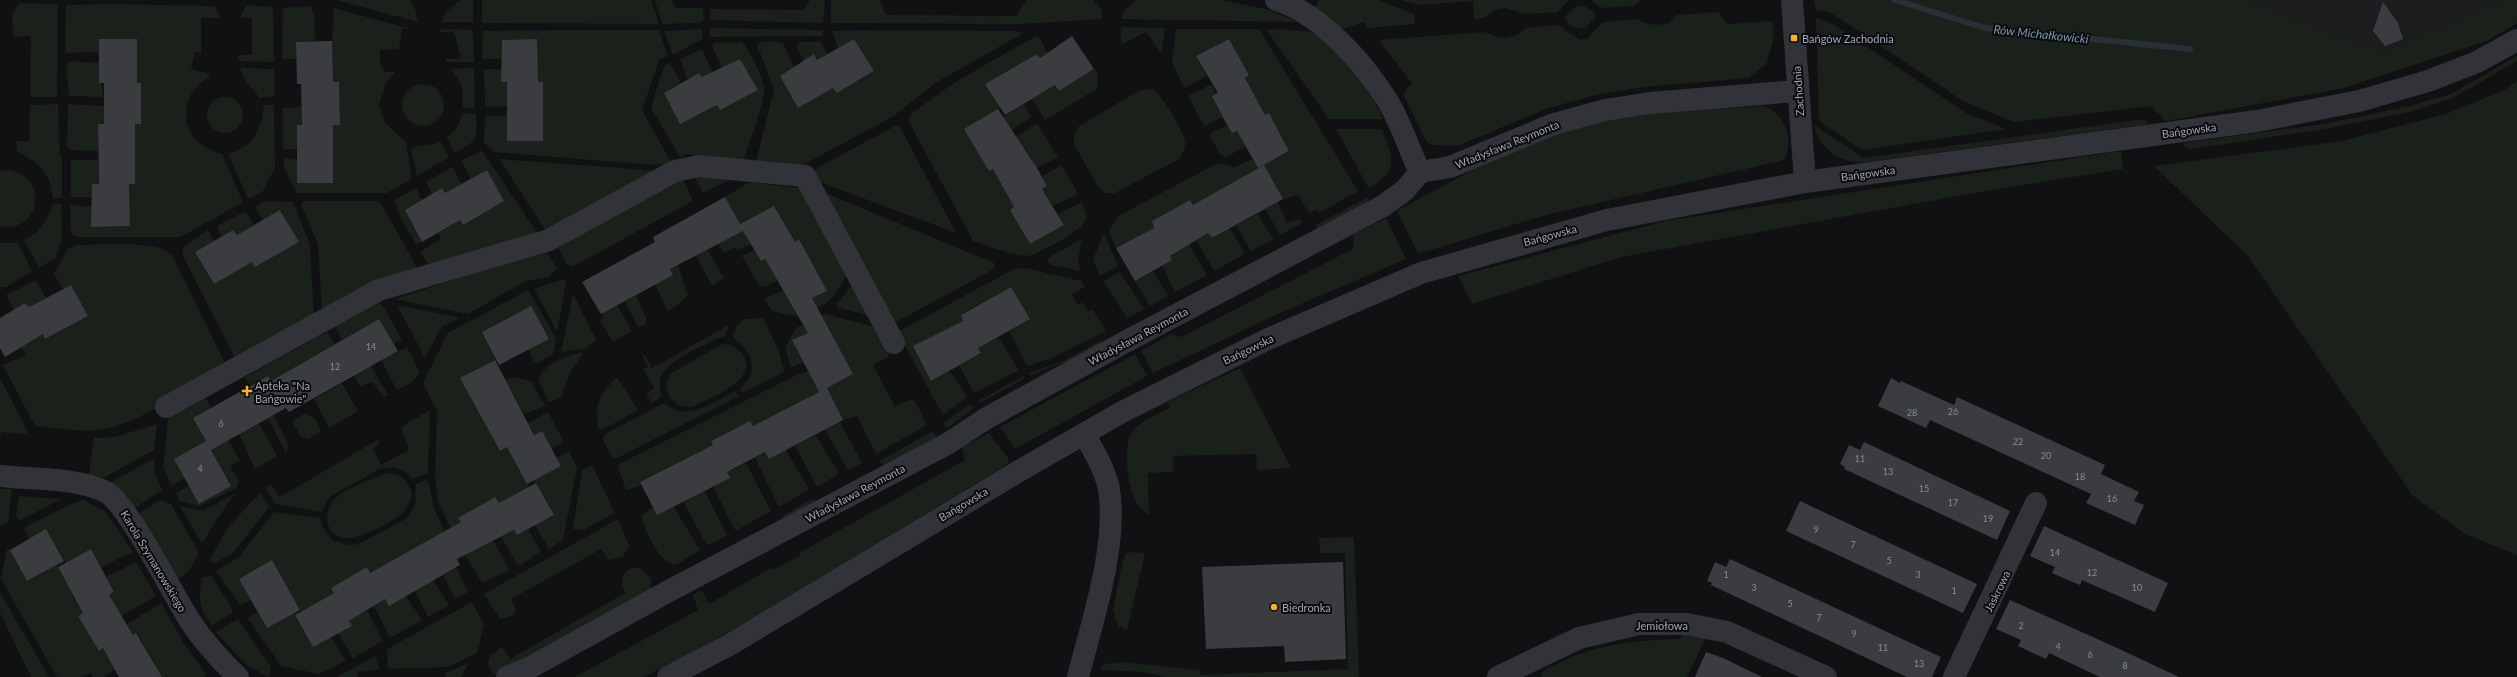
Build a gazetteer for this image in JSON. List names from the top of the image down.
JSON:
{
  "streets": {
    "street": [
      "Zachodnia",
      "Bańgowska",
      "Władysława Reymonta",
      "Karola Szymanowskiego",
      "Jaskrowa",
      "Jemiołowa"
    ]
  },
  "crossings": [
    ["Zachodnia", "Bańgowska"],
    ["Zachodnia", "Władysława Reymonta"]
  ],
  "water": ["Rów Michałkowicki"],
  "places": {
    "transit": ["Bańgów Zachodnia"],
    "health": ["Apteka \"Na Bańgowie\""],
    "other": ["Biedronka"]
  },
  "house_numbers": [
    "14",
    "12",
    "26",
    "28",
    "6",
    "22",
    "20",
    "11",
    "4",
    "13",
    "18",
    "15",
    "16",
    "17",
    "19",
    "9",
    "7",
    "14",
    "5",
    "12",
    "1",
    "3",
    "3",
    "10",
    "1",
    "5",
    "7",
    "2",
    "9",
    "4",
    "11",
    "6",
    "13",
    "8"
  ]
}
